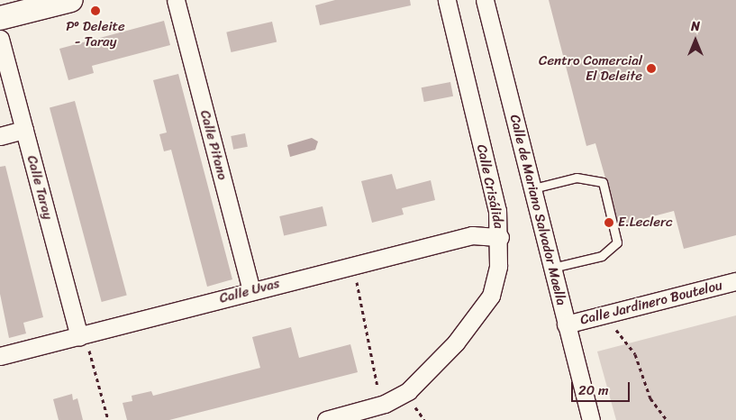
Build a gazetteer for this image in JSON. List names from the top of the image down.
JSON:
{
  "streets": {
    "street": [
      "Calle Pitano",
      "Calle Crisálida",
      "Calle Taray",
      "Calle de Mariano Salvador Maella",
      "Calle Uvas",
      "Calle Jardinero Boutelou"
    ]
  },
  "crossings": [
    ["Calle Pitano", "Calle Uvas"],
    ["Calle Crisálida", "Calle Uvas"],
    ["Calle Taray", "Calle Uvas"],
    ["Calle de Mariano Salvador Maella", "Calle Jardinero Boutelou"]
  ],
  "places": ["Pº Deleite - Taray", "Centro Comercial El Deleite", "E.Leclerc"],
  "scale_bar": "20 m",
  "north": "top"
}
